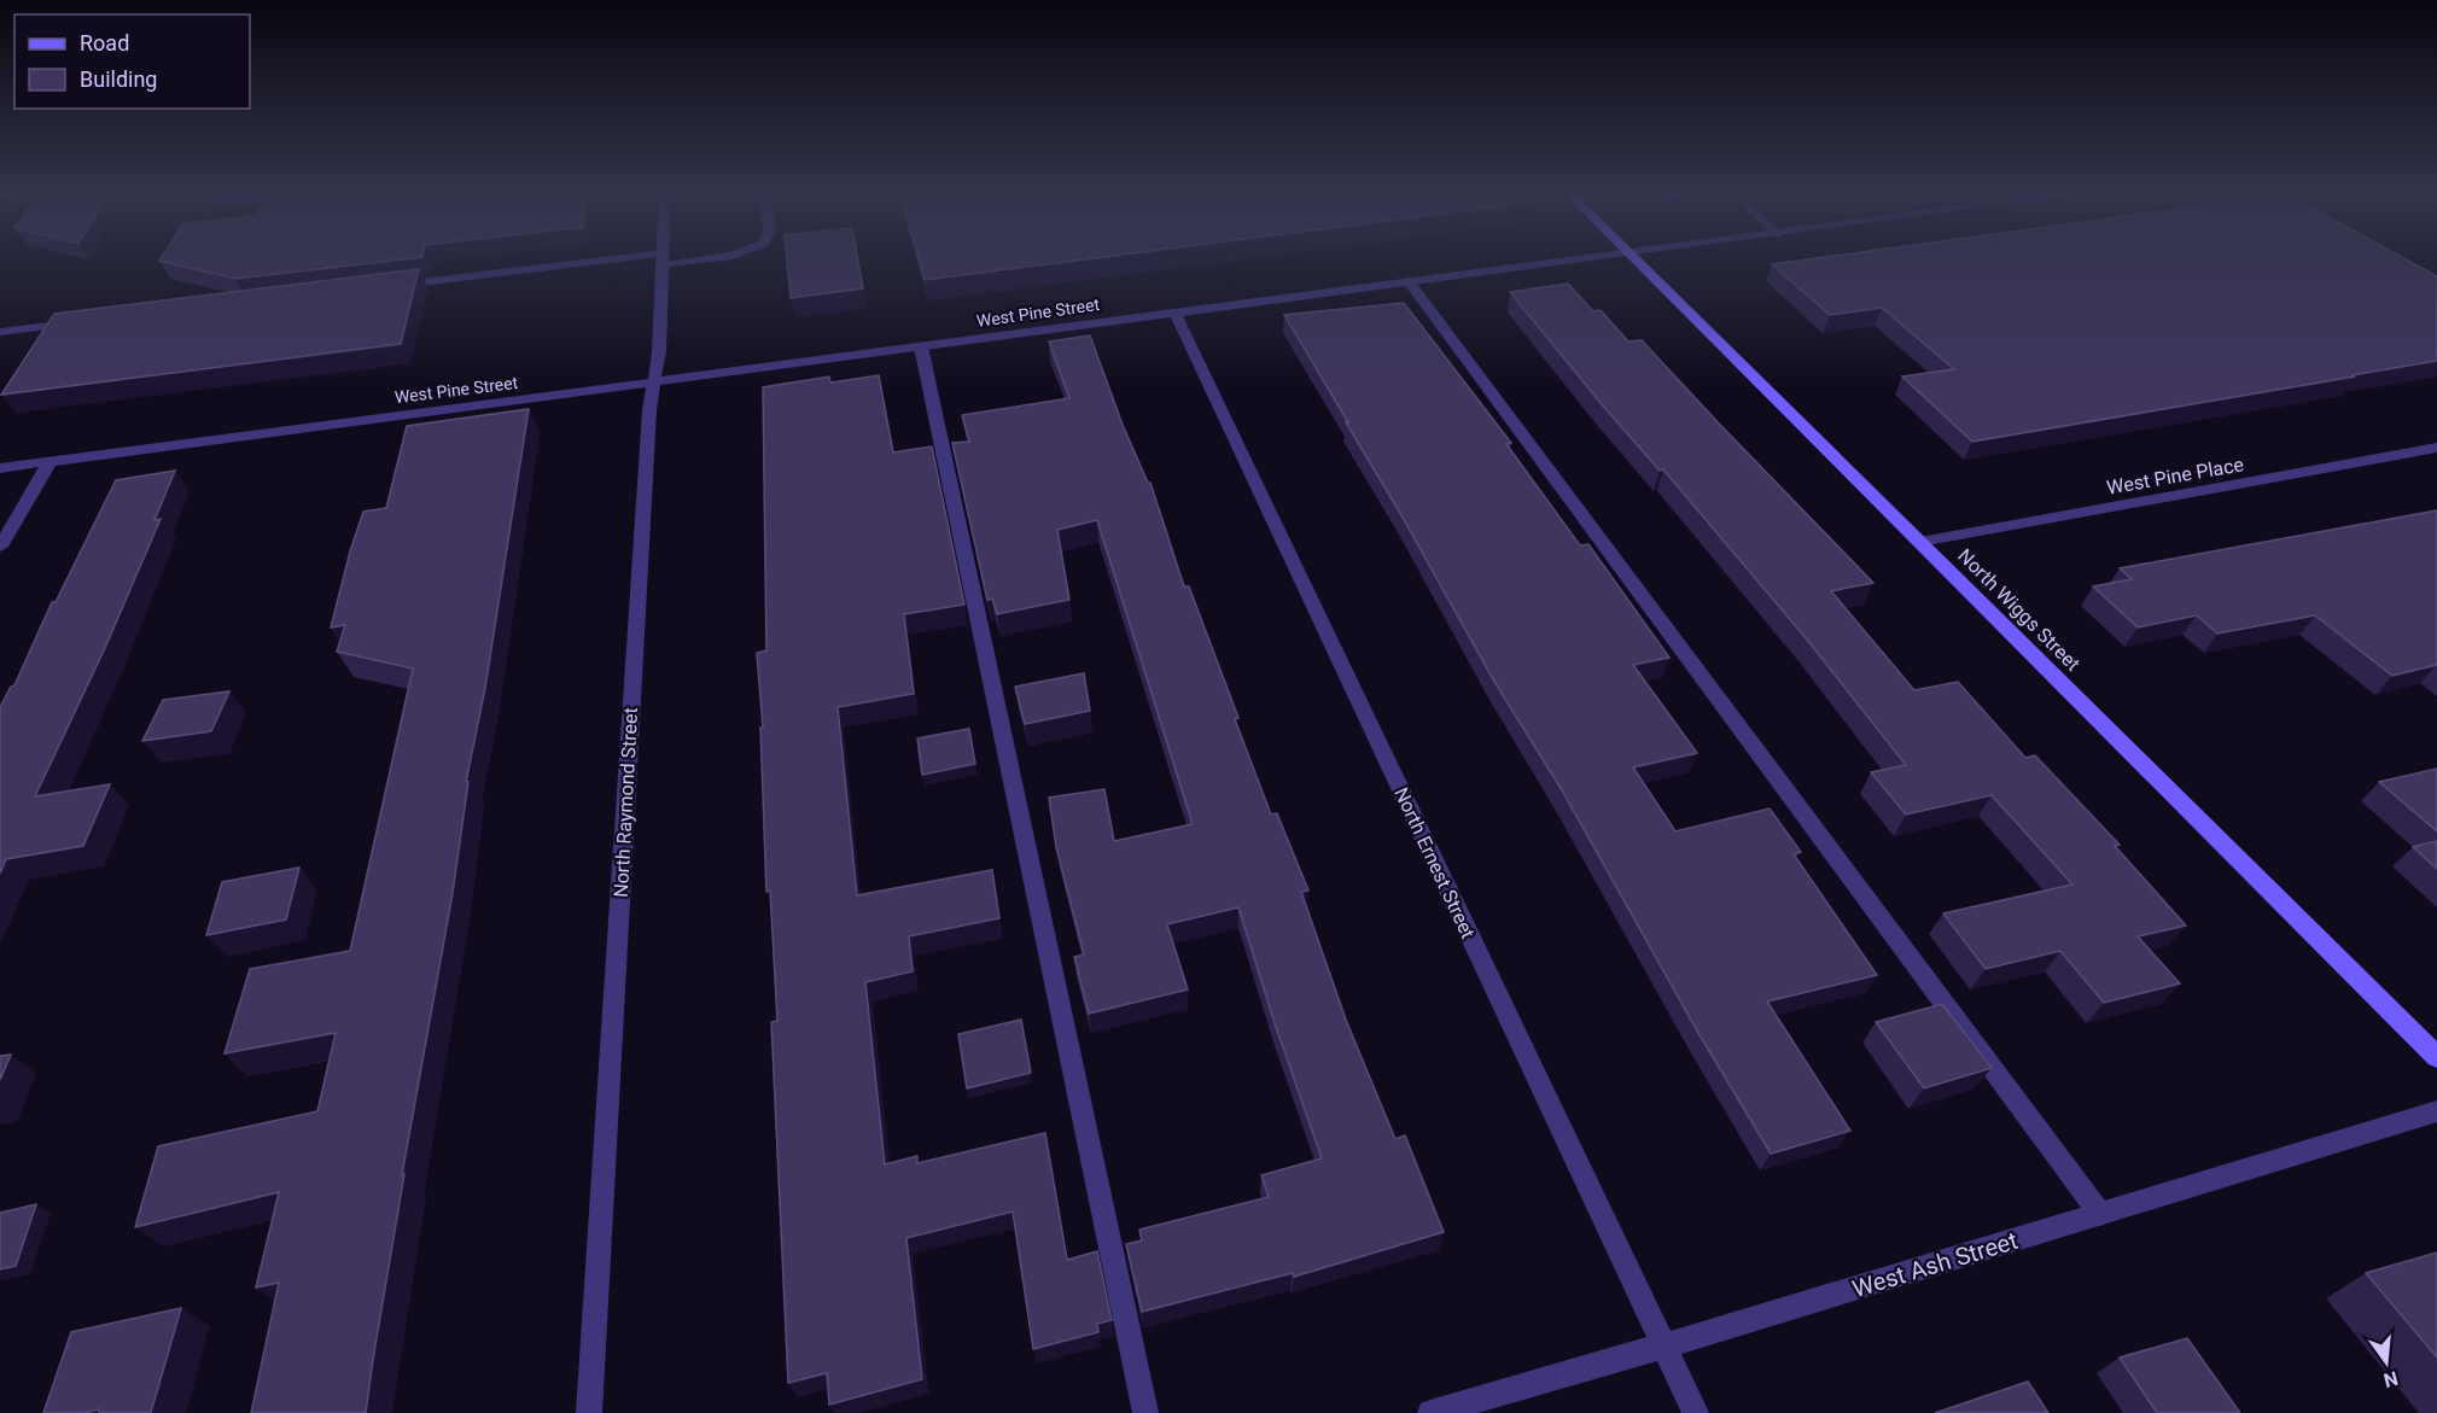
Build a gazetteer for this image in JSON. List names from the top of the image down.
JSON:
{
  "streets": {
    "street": [
      "West Pine Street",
      "West Pine Place",
      "North Wiggs Street",
      "North Raymond Street",
      "North Ernest Street",
      "West Ash Street"
    ]
  },
  "crossings": [
    ["West Pine Street", "North Raymond Street"],
    ["West Pine Street", "North Ernest Street"],
    ["West Pine Place", "North Wiggs Street"],
    ["North Ernest Street", "West Ash Street"]
  ],
  "legend": ["Road", "Building"],
  "north": "bottom"
}
